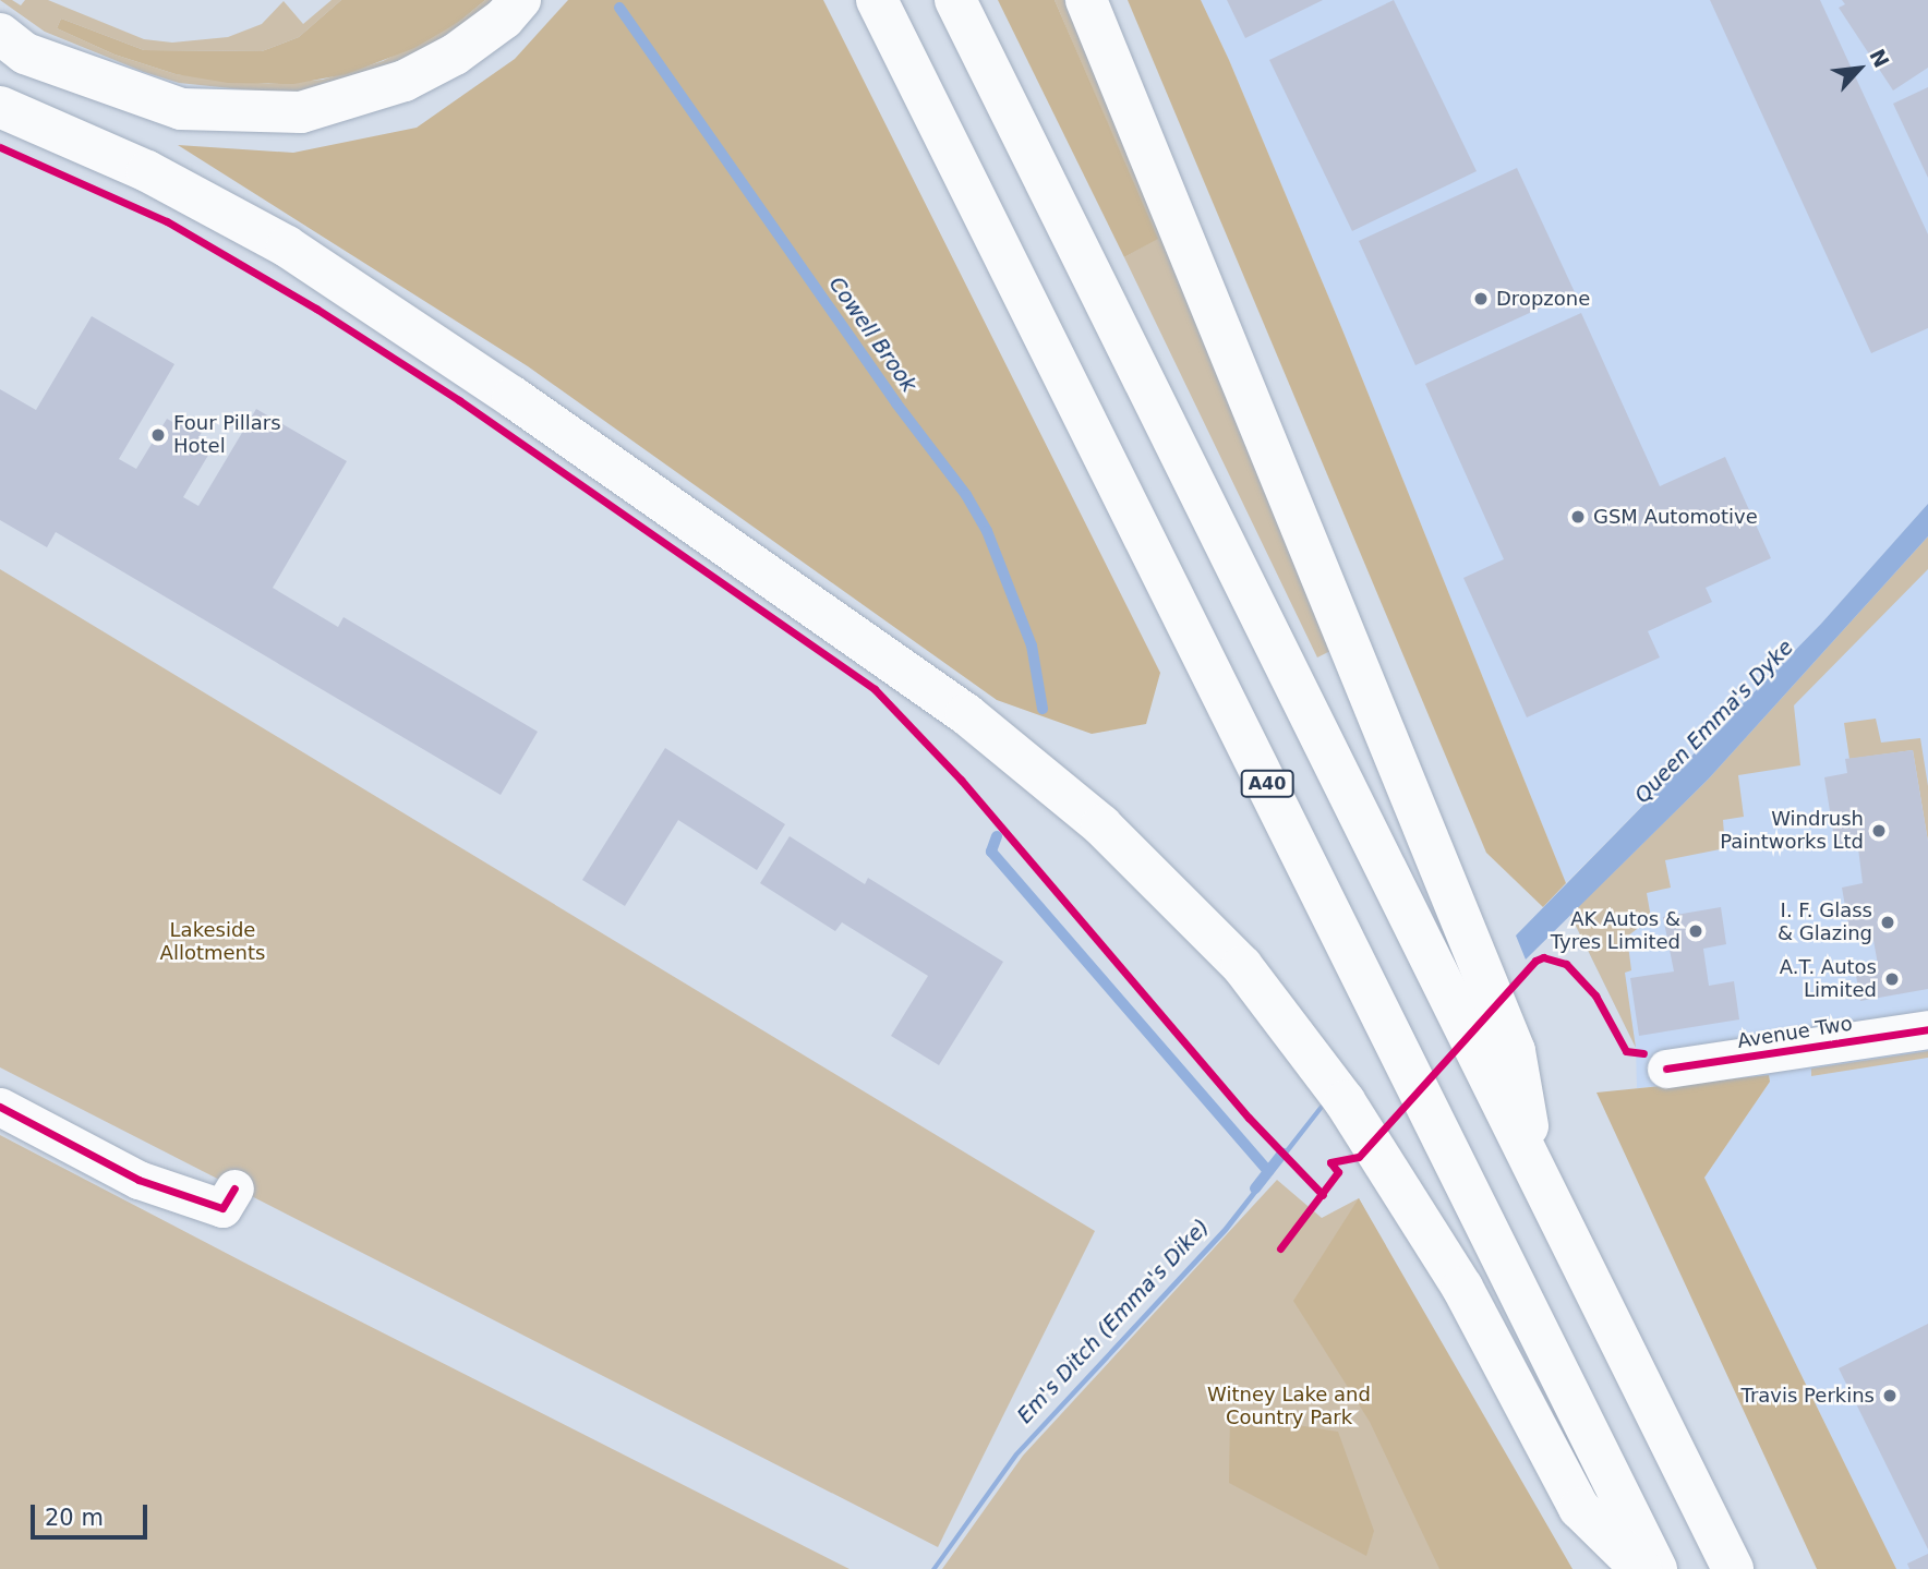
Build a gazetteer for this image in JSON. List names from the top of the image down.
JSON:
{
  "streets": {
    "highway": ["A40"],
    "street": ["Avenue Two"]
  },
  "water": ["Cowell Brook", "Queen Emma's Dyke", "Em's Ditch (Emma's Dike)"],
  "parks": ["Lakeside Allotments", "Witney Lake and Country Park"],
  "places": [
    "Dropzone",
    "Four Pillars Hotel",
    "GSM Automotive",
    "Windrush Paintworks Ltd",
    "I. F. Glass & Glazing",
    "AK Autos & Tyres Limited",
    "A.T. Autos Limited",
    "Travis Perkins"
  ],
  "scale_bar": "20 m",
  "north": "top right"
}
